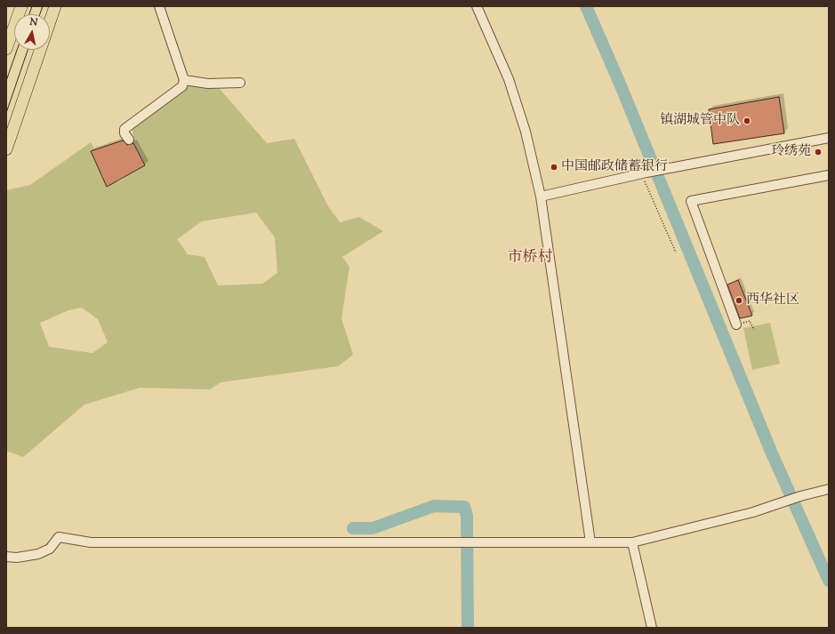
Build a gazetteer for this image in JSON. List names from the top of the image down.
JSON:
{
  "districts": ["市桥村"],
  "places": [
    "镇湖城管中队",
    "玲绣苑",
    "中国邮政储蓄银行",
    "西华社区"
  ],
  "north": "top"
}
